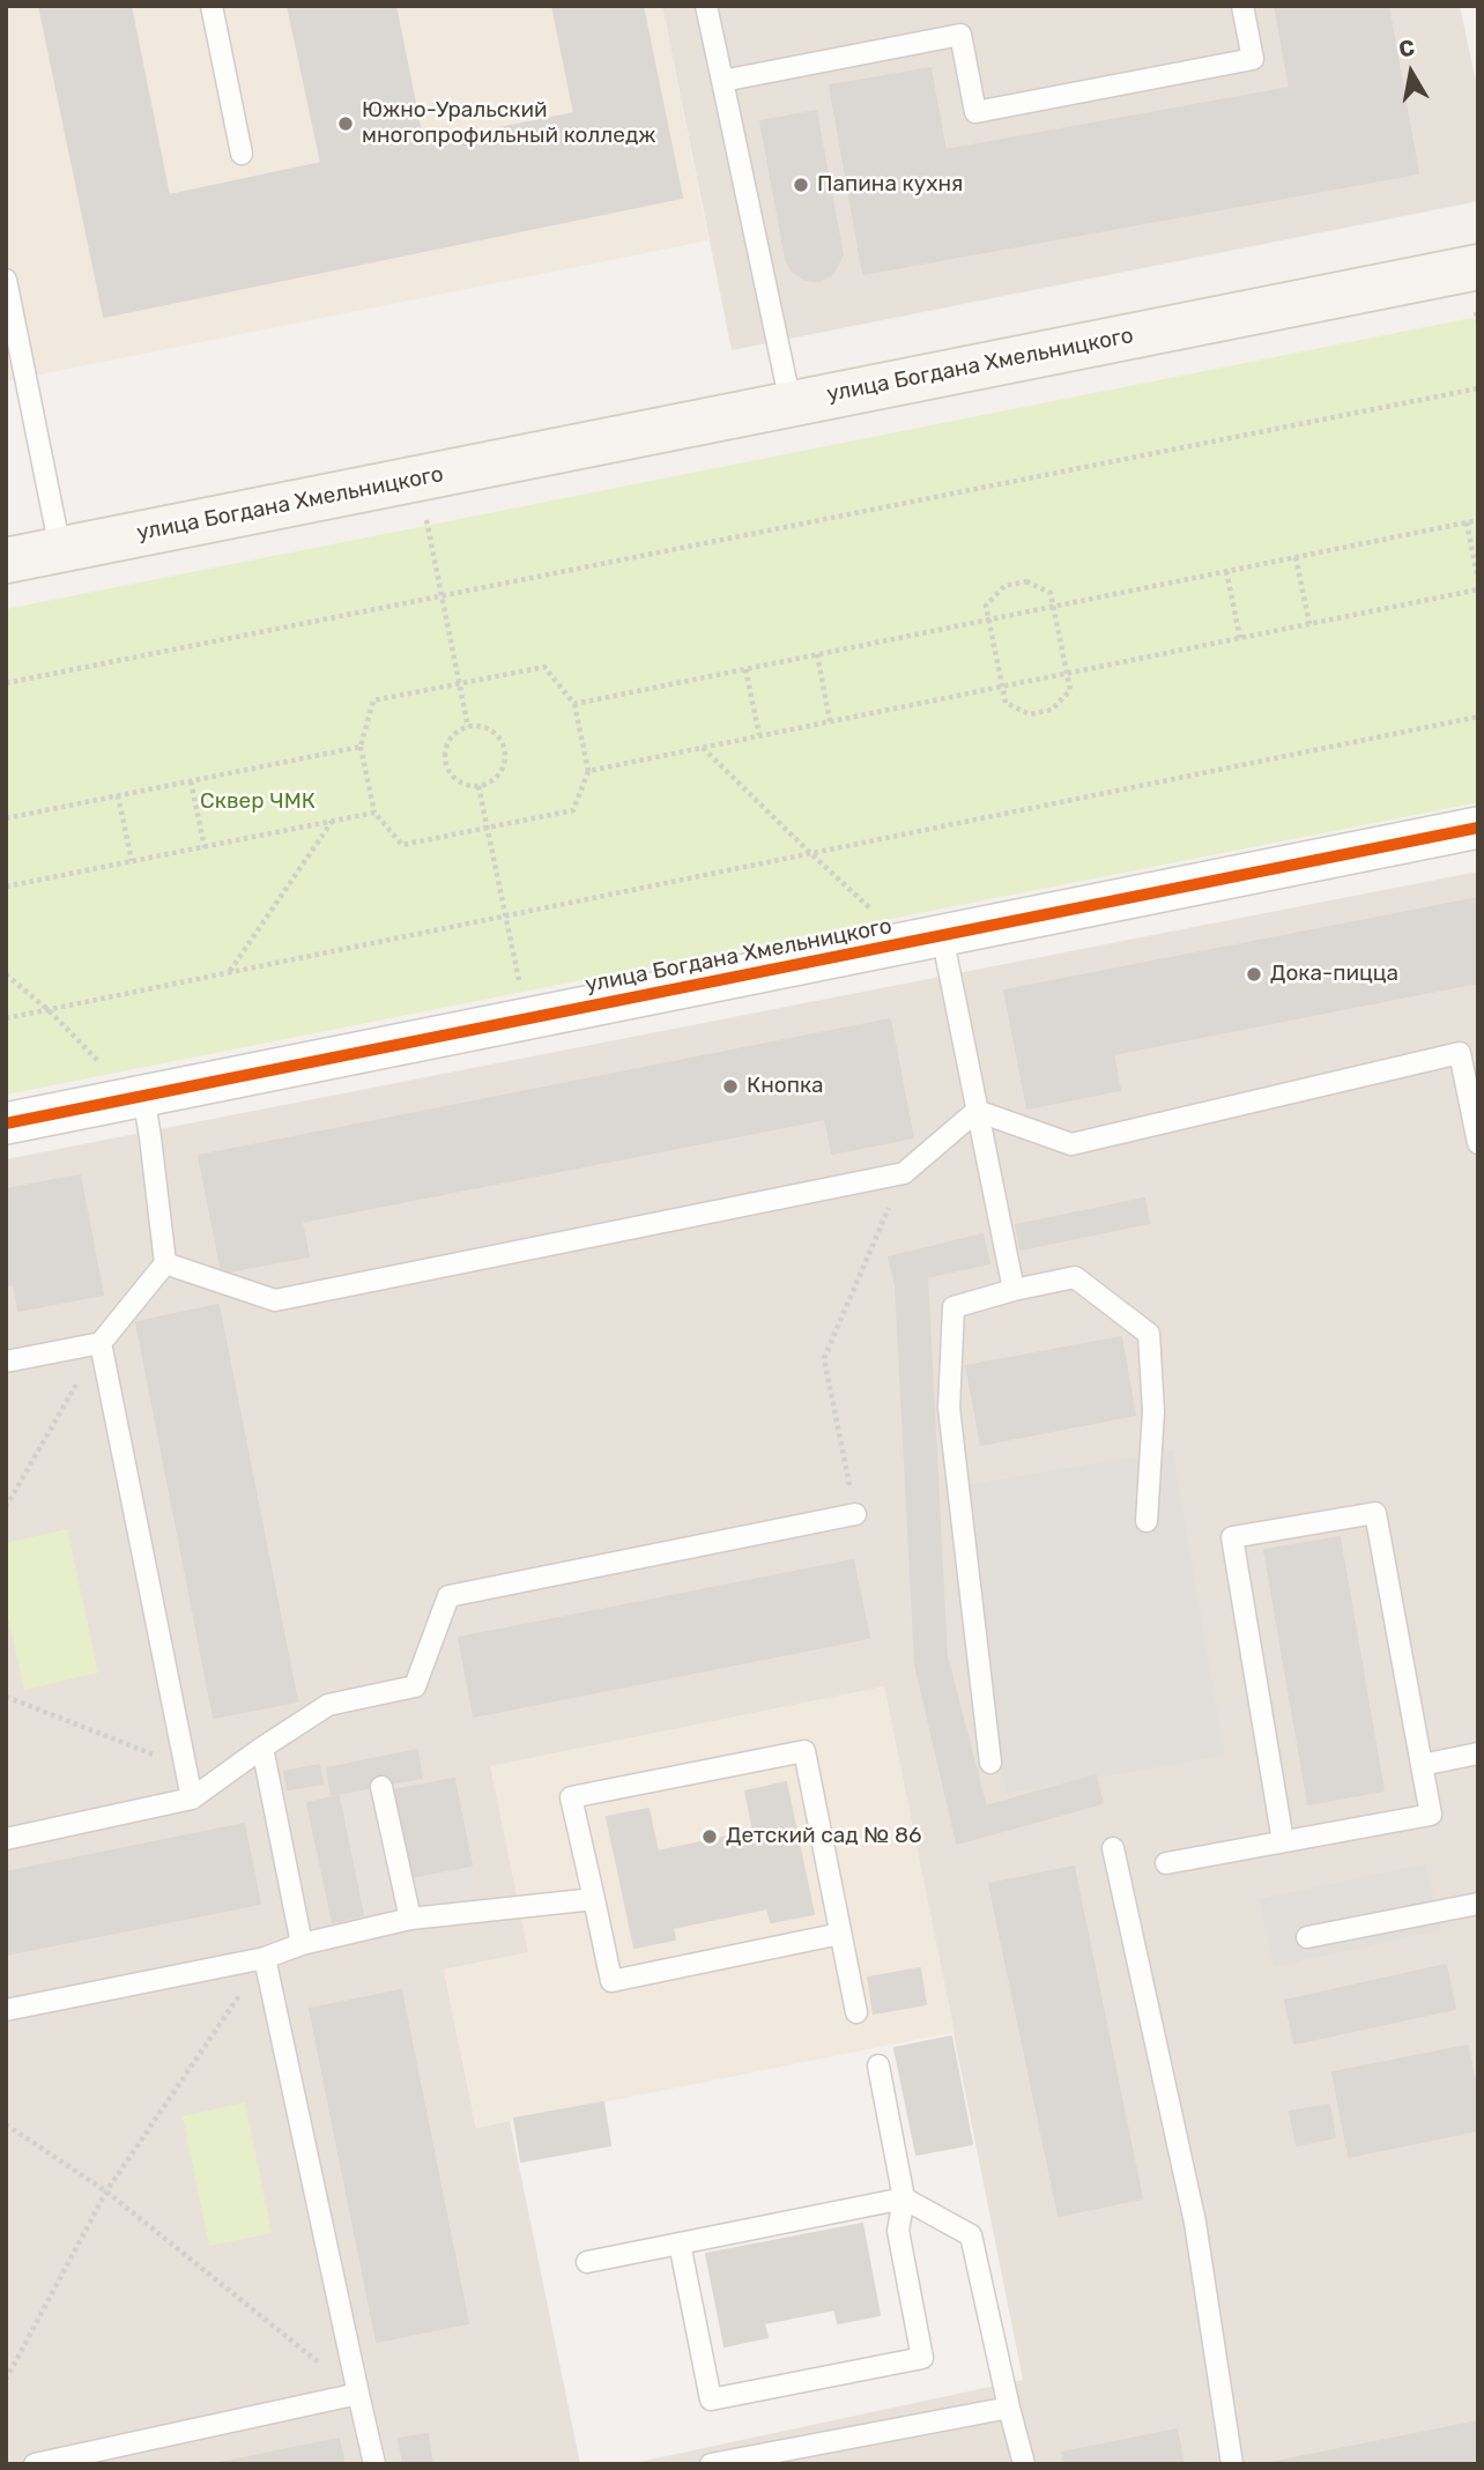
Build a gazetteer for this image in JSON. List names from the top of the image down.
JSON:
{
  "streets": {
    "main road": ["улица Богдана Хмельницкого"]
  },
  "parks": ["Сквер ЧМК"],
  "places": [
    "Южно-Уральский многопрофильный колледж",
    "Папина кухня",
    "Дока-пицца",
    "Кнопка",
    "Детский сад № 86"
  ],
  "north": "top"
}
